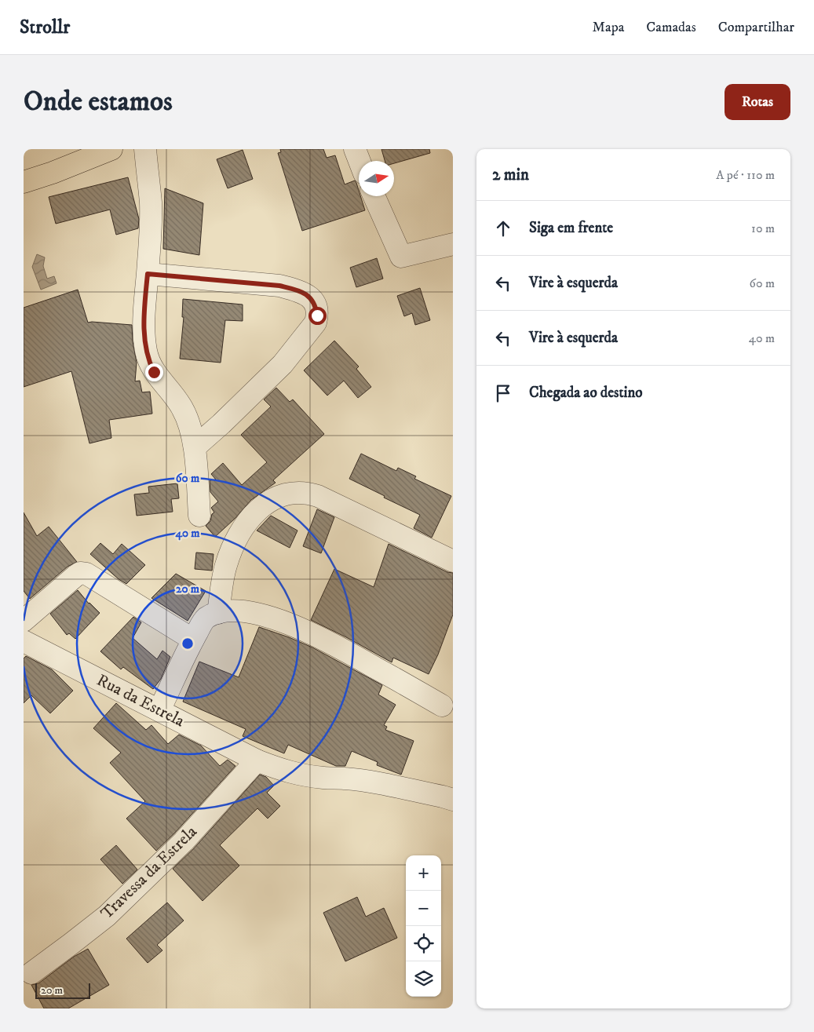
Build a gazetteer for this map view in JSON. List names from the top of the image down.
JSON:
{
  "streets": {
    "street": ["Rua da Estrela", "Travessa da Estrela"]
  },
  "crossings": [
    ["Rua da Estrela", "Travessa da Estrela"]
  ],
  "scale_bar": "20 m",
  "north": "right",
  "page": {
    "header": "Strollr",
    "nav": ["Mapa", "Camadas", "Compartilhar"],
    "buttons": "Rotas",
    "title": "Onde estamos",
    "heading": ["2 min", "A pé · 110 m"],
    "list": [
      ["Siga em frente", "10 m"],
      ["Vire à esquerda", "60 m"],
      ["Vire à esquerda", "40 m"],
      "Chegada ao destino"
    ],
    "map_buttons": ["+", "−"],
    "scale": "20 m"
  },
  "rings": ["60 m", "40 m", "20 m"]
}
